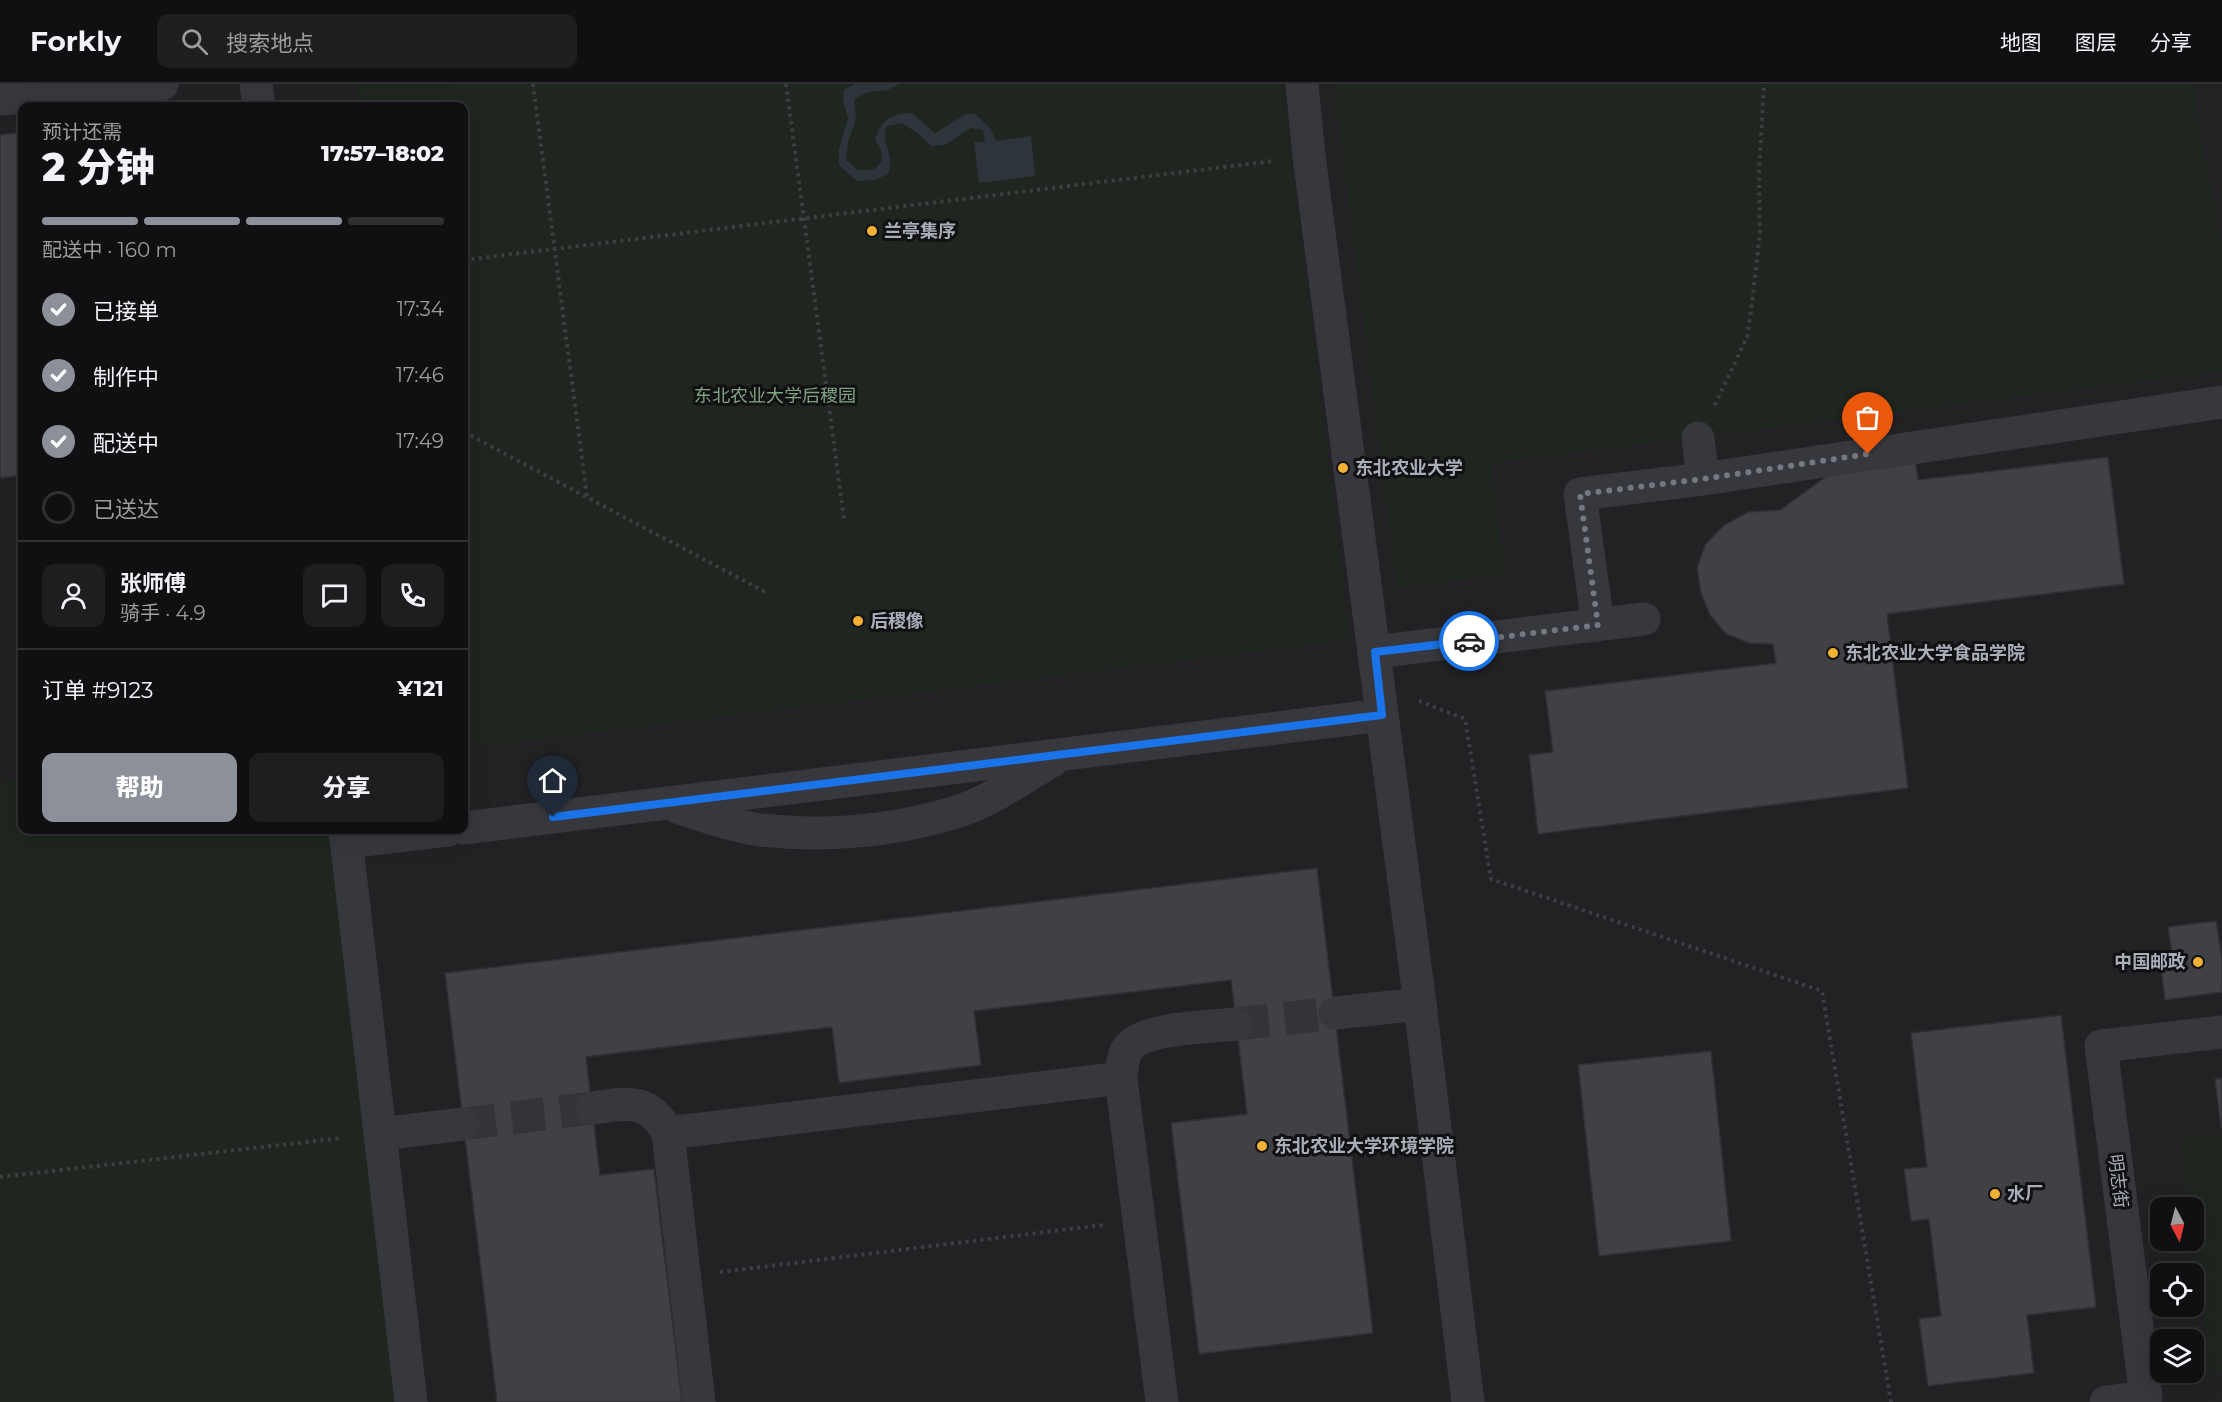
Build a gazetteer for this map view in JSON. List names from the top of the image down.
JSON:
{
  "streets": {
    "street": ["明志街"]
  },
  "parks": ["东北农业大学后稷园"],
  "places": [
    "兰亭集序",
    "东北农业大学",
    "后稷像",
    "东北农业大学食品学院",
    "中国邮政",
    "东北农业大学环境学院",
    "水厂"
  ],
  "north": "bottom",
  "page": {
    "header": "Forkly",
    "search": "搜索地点",
    "nav": ["地图", "图层", "分享"],
    "heading": ["2 分钟", "预计还需", "17:57–18:02"],
    "panel": [
      "张师傅",
      "骑手 · 4.9",
      "订单 #9123",
      "¥121"
    ],
    "bar": "配送中 · 160 m",
    "list": [
      ["已接单", "17:34"],
      ["制作中", "17:46"],
      ["配送中", "17:49"],
      "已送达"
    ],
    "buttons": ["帮助", "分享"]
  }
}
